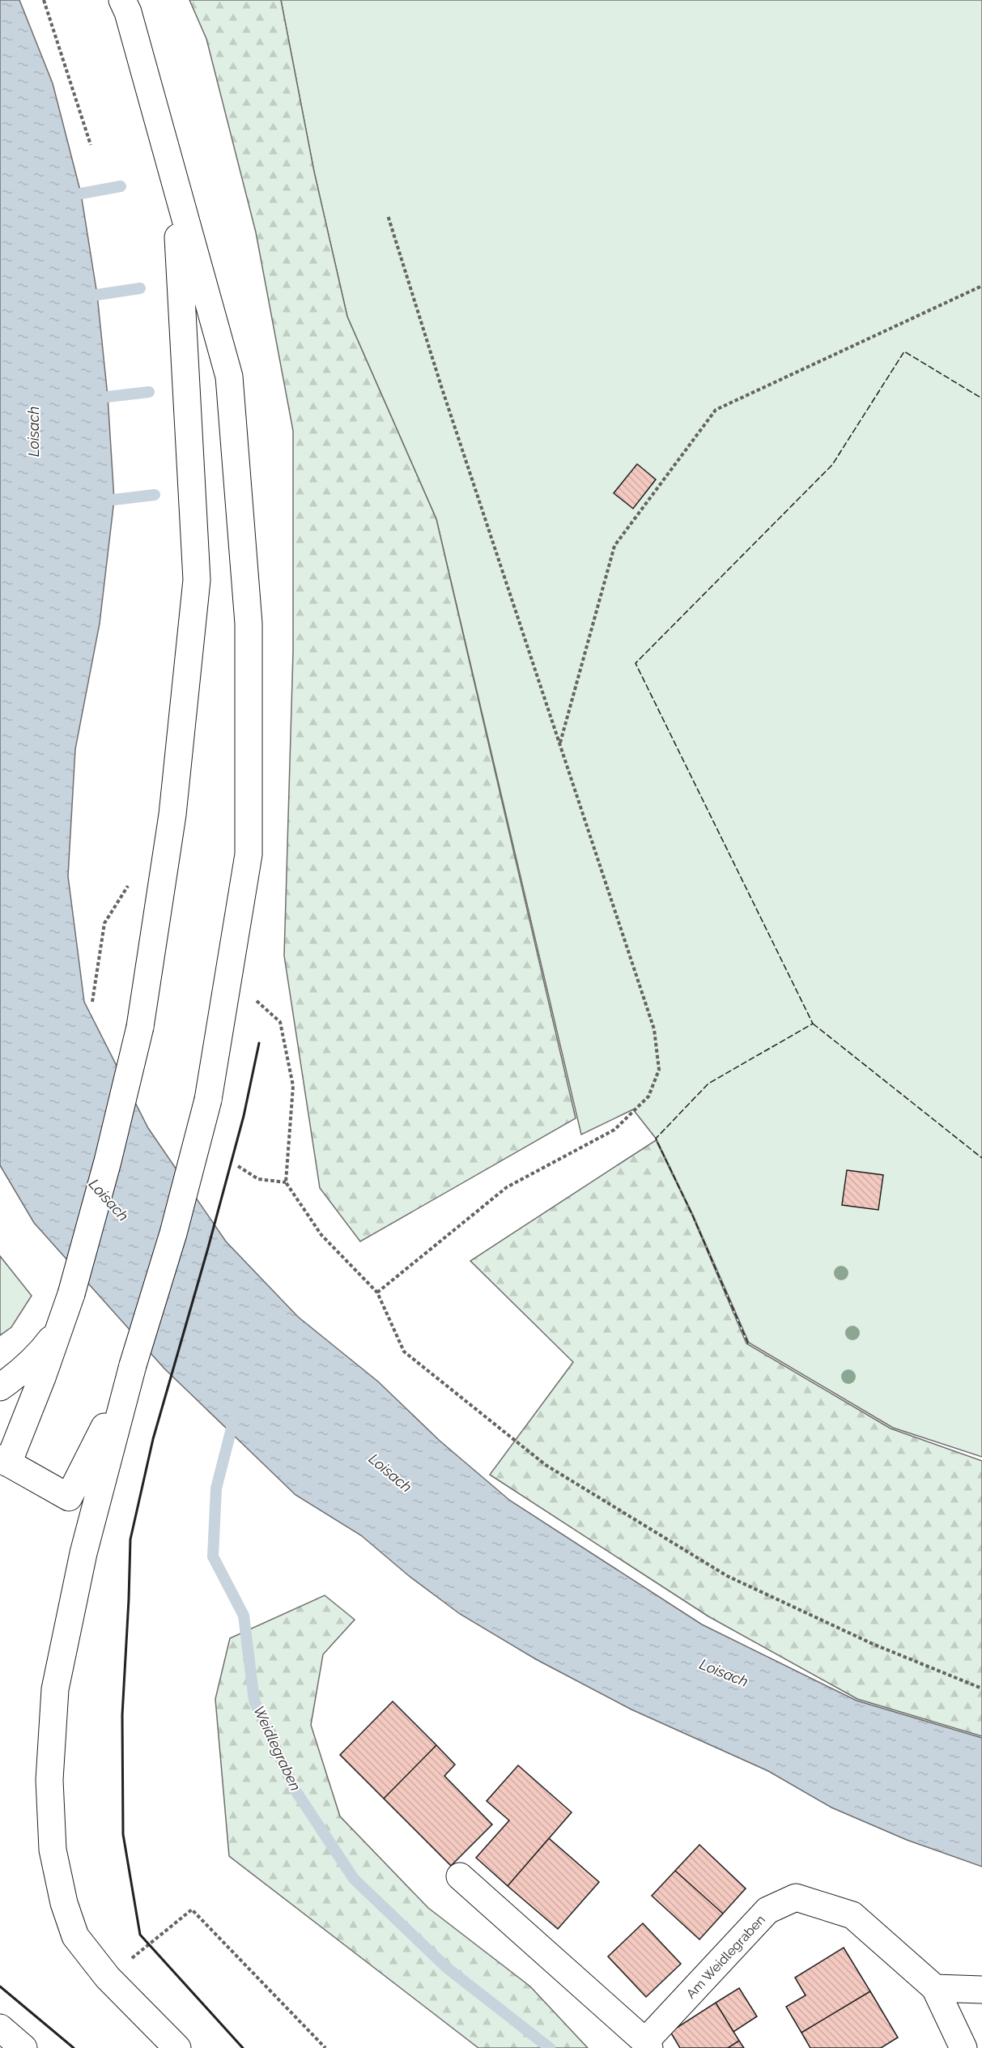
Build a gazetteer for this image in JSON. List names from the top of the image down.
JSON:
{
  "streets": {
    "main road": ["Am Weidlegraben"]
  },
  "water": ["Loisach", "Weidlegraben"]
}
